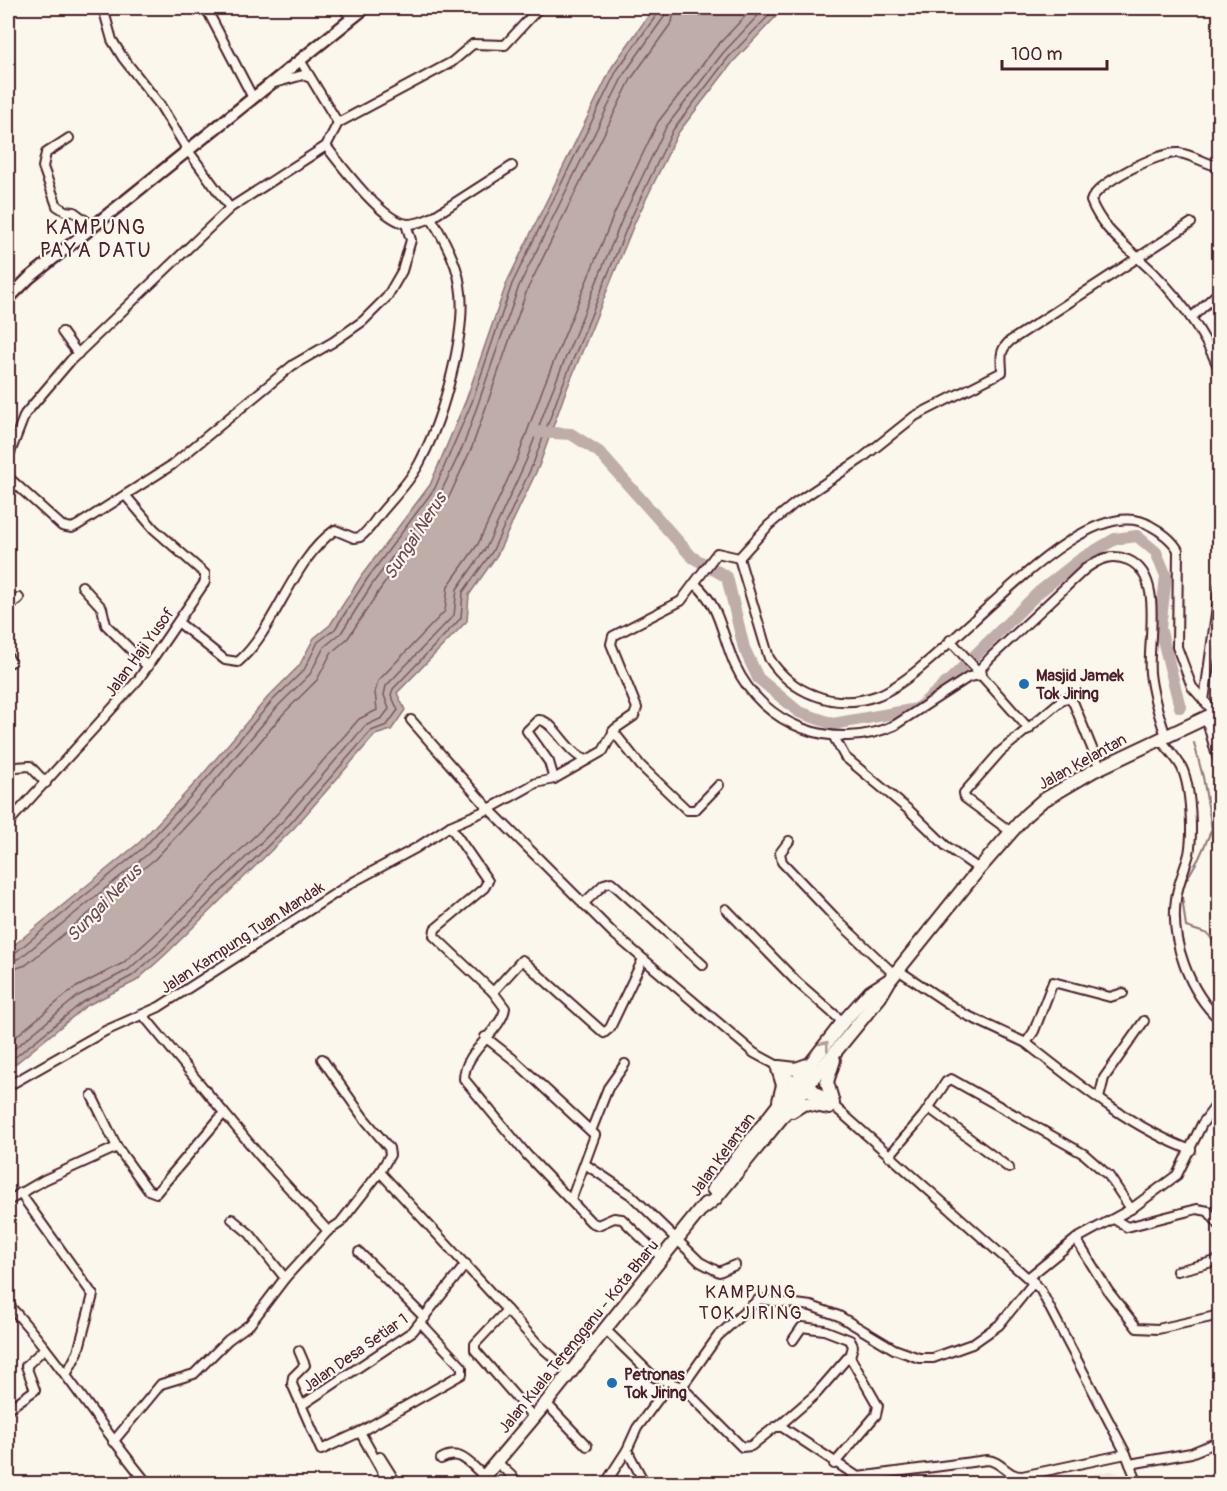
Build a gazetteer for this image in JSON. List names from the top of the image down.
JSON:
{
  "streets": {
    "highway": ["Jalan Kelantan", "Jalan Kuala Terengganu - Kota Bharu"],
    "street": ["Jalan Haji Yusof", "Jalan Kampung Tuan Mandak", "Jalan Desa Setiar 1"]
  },
  "crossings": [
    ["Jalan Kelantan", "Jalan Kuala Terengganu - Kota Bharu"]
  ],
  "districts": ["KAMPUNG PAYA DATU", "KAMPUNG TOK JIRING"],
  "water": ["Sungai Nerus"],
  "places": ["Masjid Jamek Tok Jiring", "Petronas Tok Jiring"],
  "scale_bar": "100 m"
}
